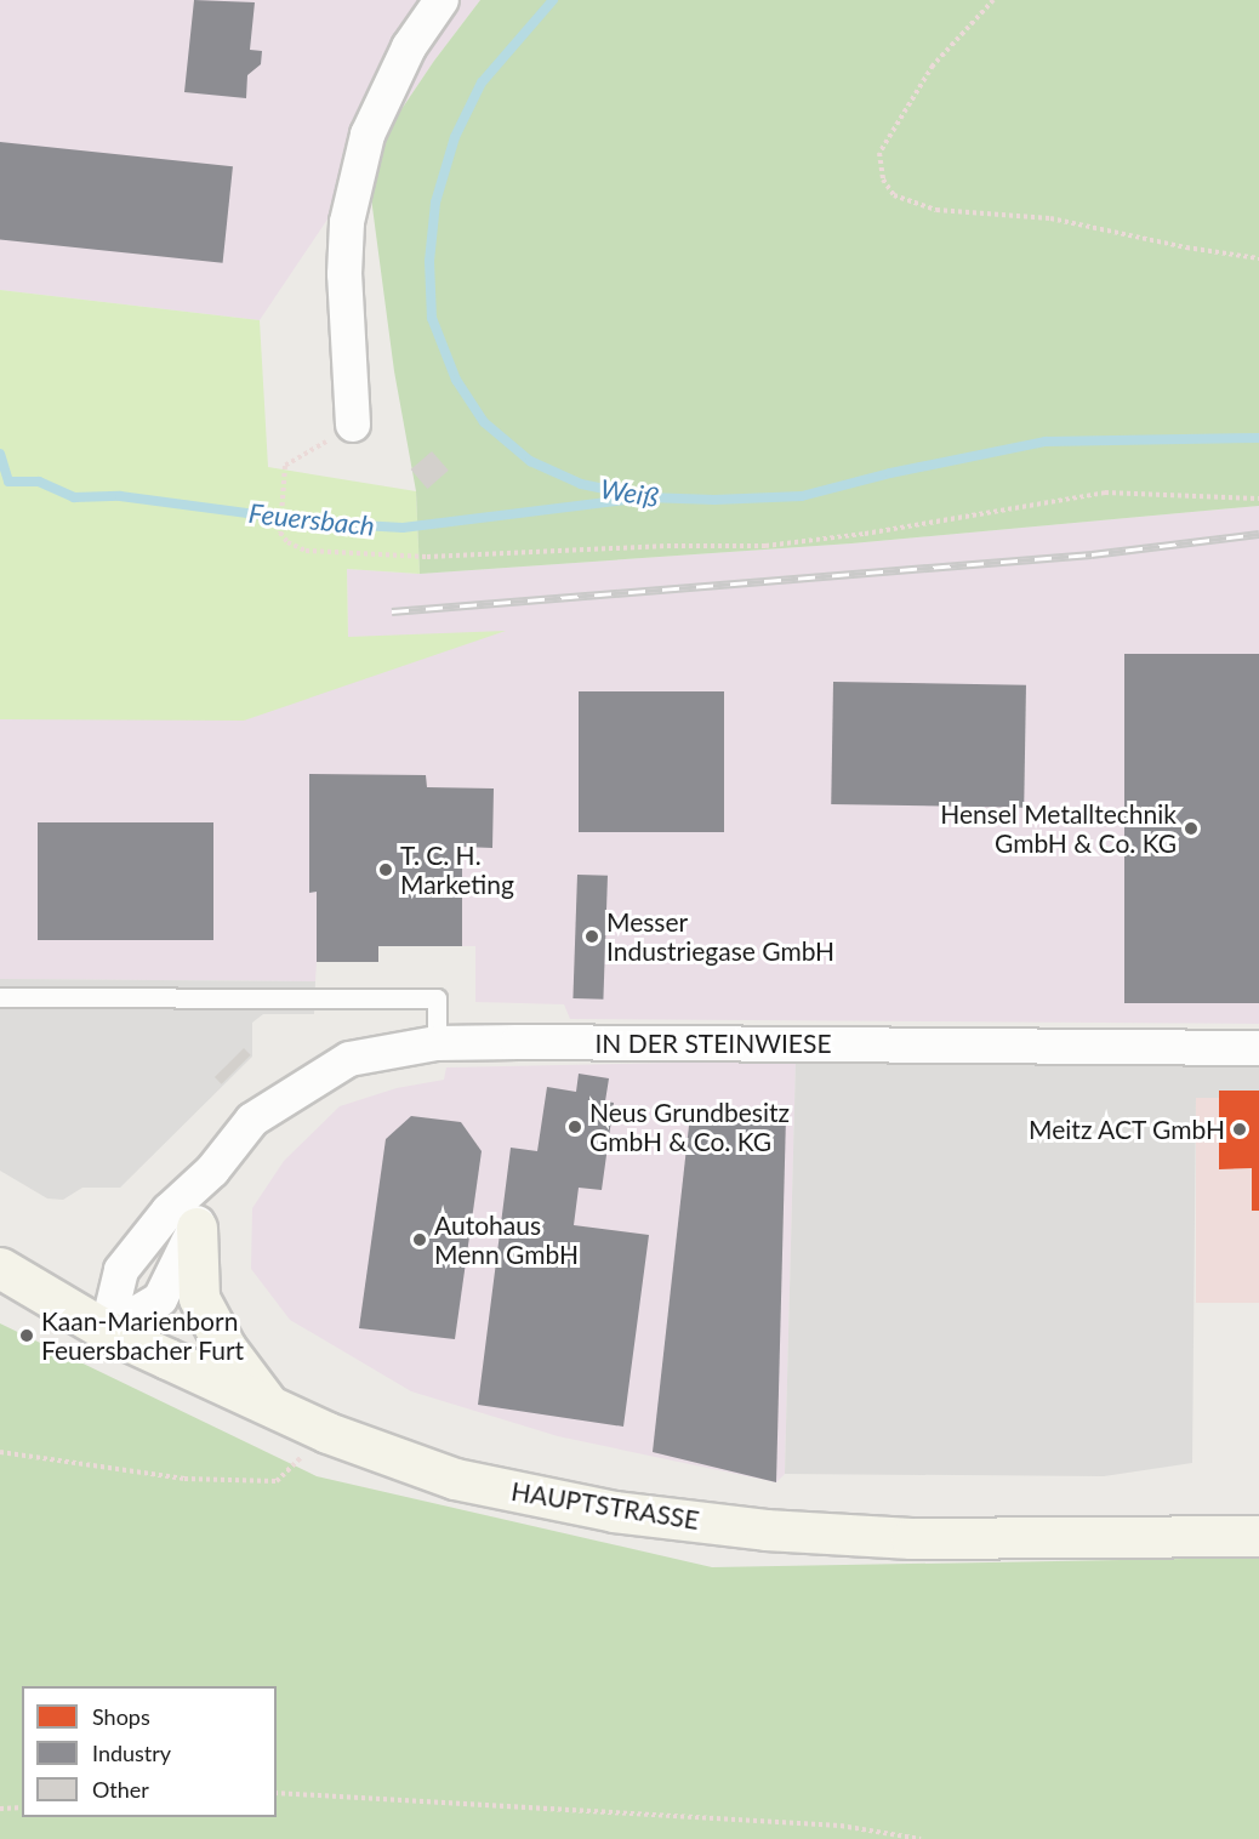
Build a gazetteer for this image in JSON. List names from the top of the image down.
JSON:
{
  "streets": {
    "main road": ["HAUPTSTRASSE"],
    "street": ["IN DER STEINWIESE"]
  },
  "crossings": [
    ["IN DER STEINWIESE", "HAUPTSTRASSE"]
  ],
  "water": ["Weiß", "Feuersbach"],
  "places": [
    "Hensel Metalltechnik GmbH & Co. KG",
    "T. C. H. Marketing",
    "Messer Industriegase GmbH",
    "Neus Grundbesitz GmbH & Co. KG",
    "Meitz ACT GmbH",
    "Autohaus Menn GmbH",
    "Kaan-Marienborn Feuersbacher Furt"
  ],
  "legend": ["Shops", "Industry", "Other"]
}
